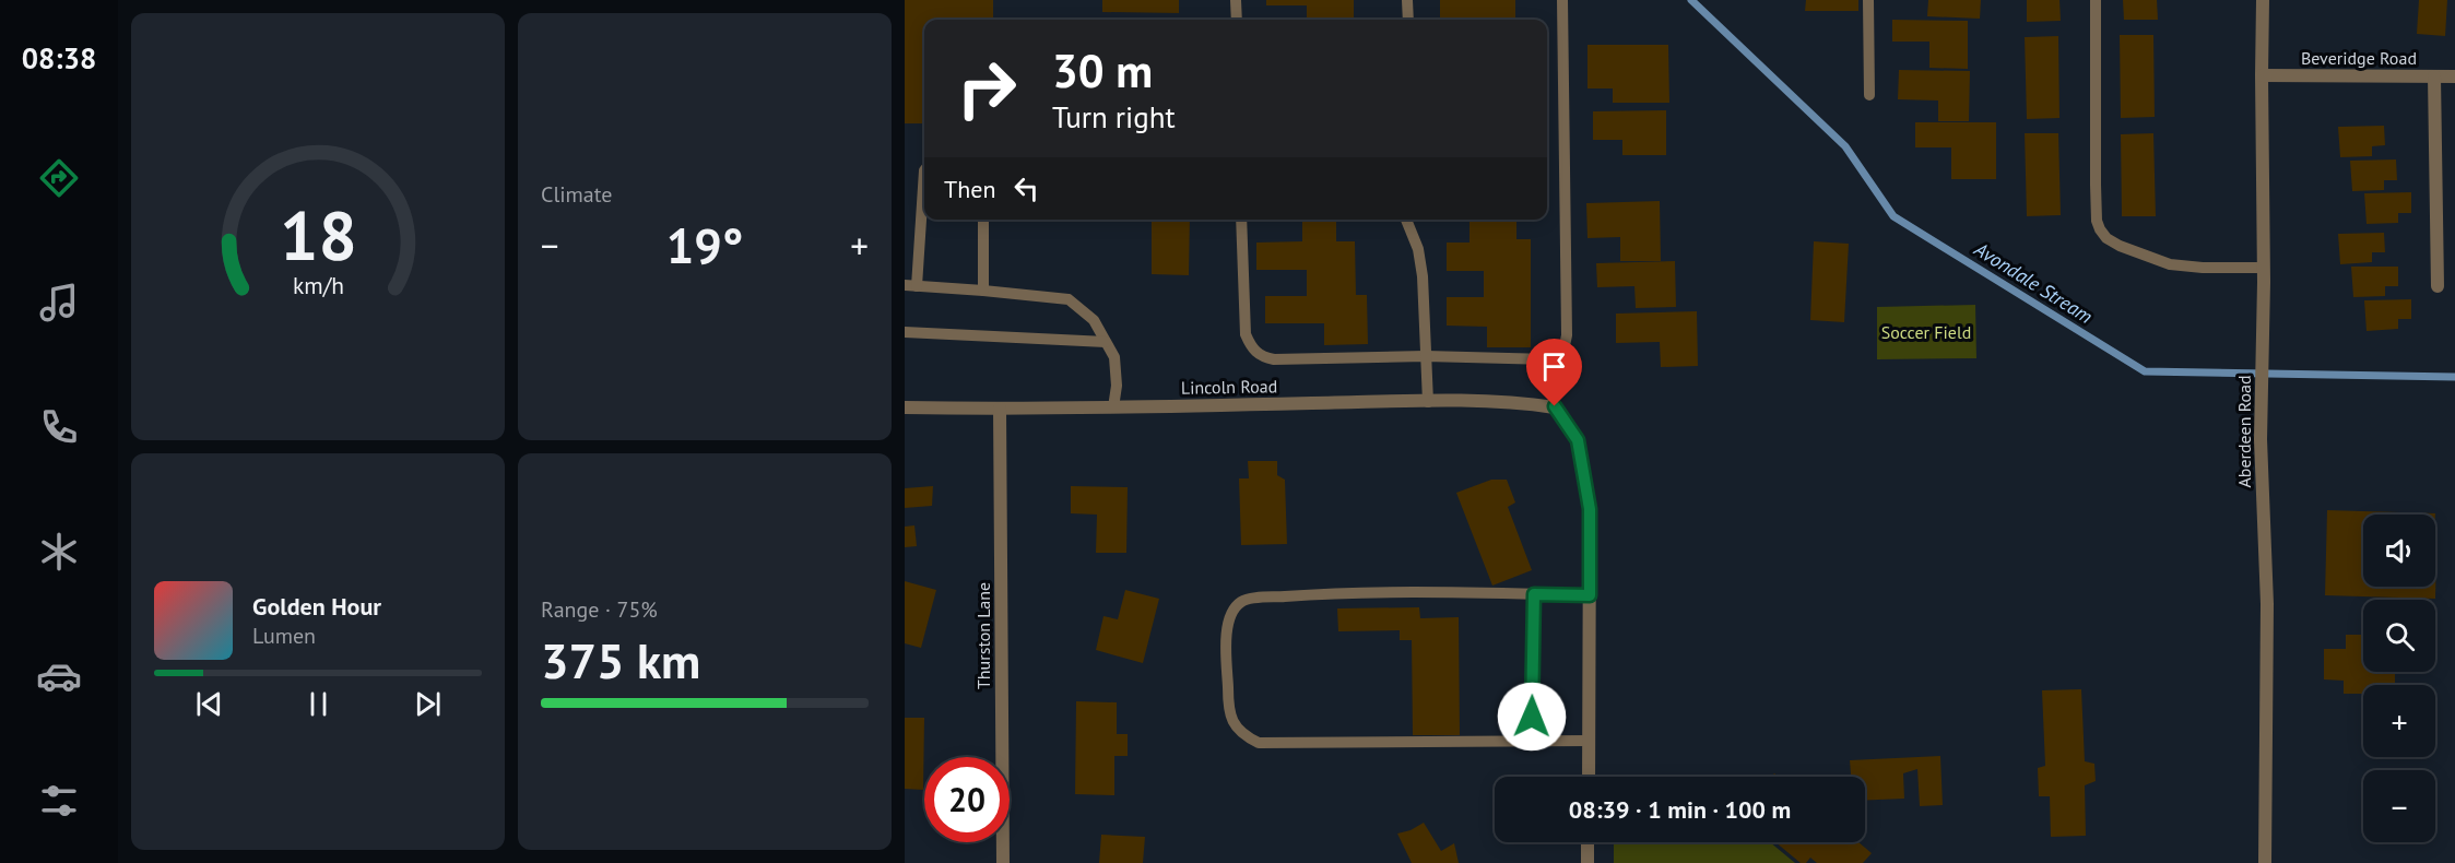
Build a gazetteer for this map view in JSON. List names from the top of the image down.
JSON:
{
  "streets": {
    "street": [
      "Beveridge Road",
      "Lincoln Road",
      "Aberdeen Road",
      "Thurston Lane"
    ]
  },
  "crossings": [
    ["Beveridge Road", "Aberdeen Road"],
    ["Lincoln Road", "Thurston Lane"]
  ],
  "water": ["Avondale Stream"],
  "parks": ["Soccer Field"],
  "page": {
    "tabs": "08:38",
    "tile": [
      "Climate",
      ["Range · 75%", "375 km"]
    ],
    "turn": ["30 m", "Turn right"],
    "then": "Then",
    "heat": ["−", "19°", "+"],
    "map_buttons": ["+", "−"],
    "song": ["Golden Hour", "Lumen"],
    "limit": "20",
    "trip": "08:39 · 1 min · 100 m",
    "gauge": ["18", "km/h"]
  }
}
